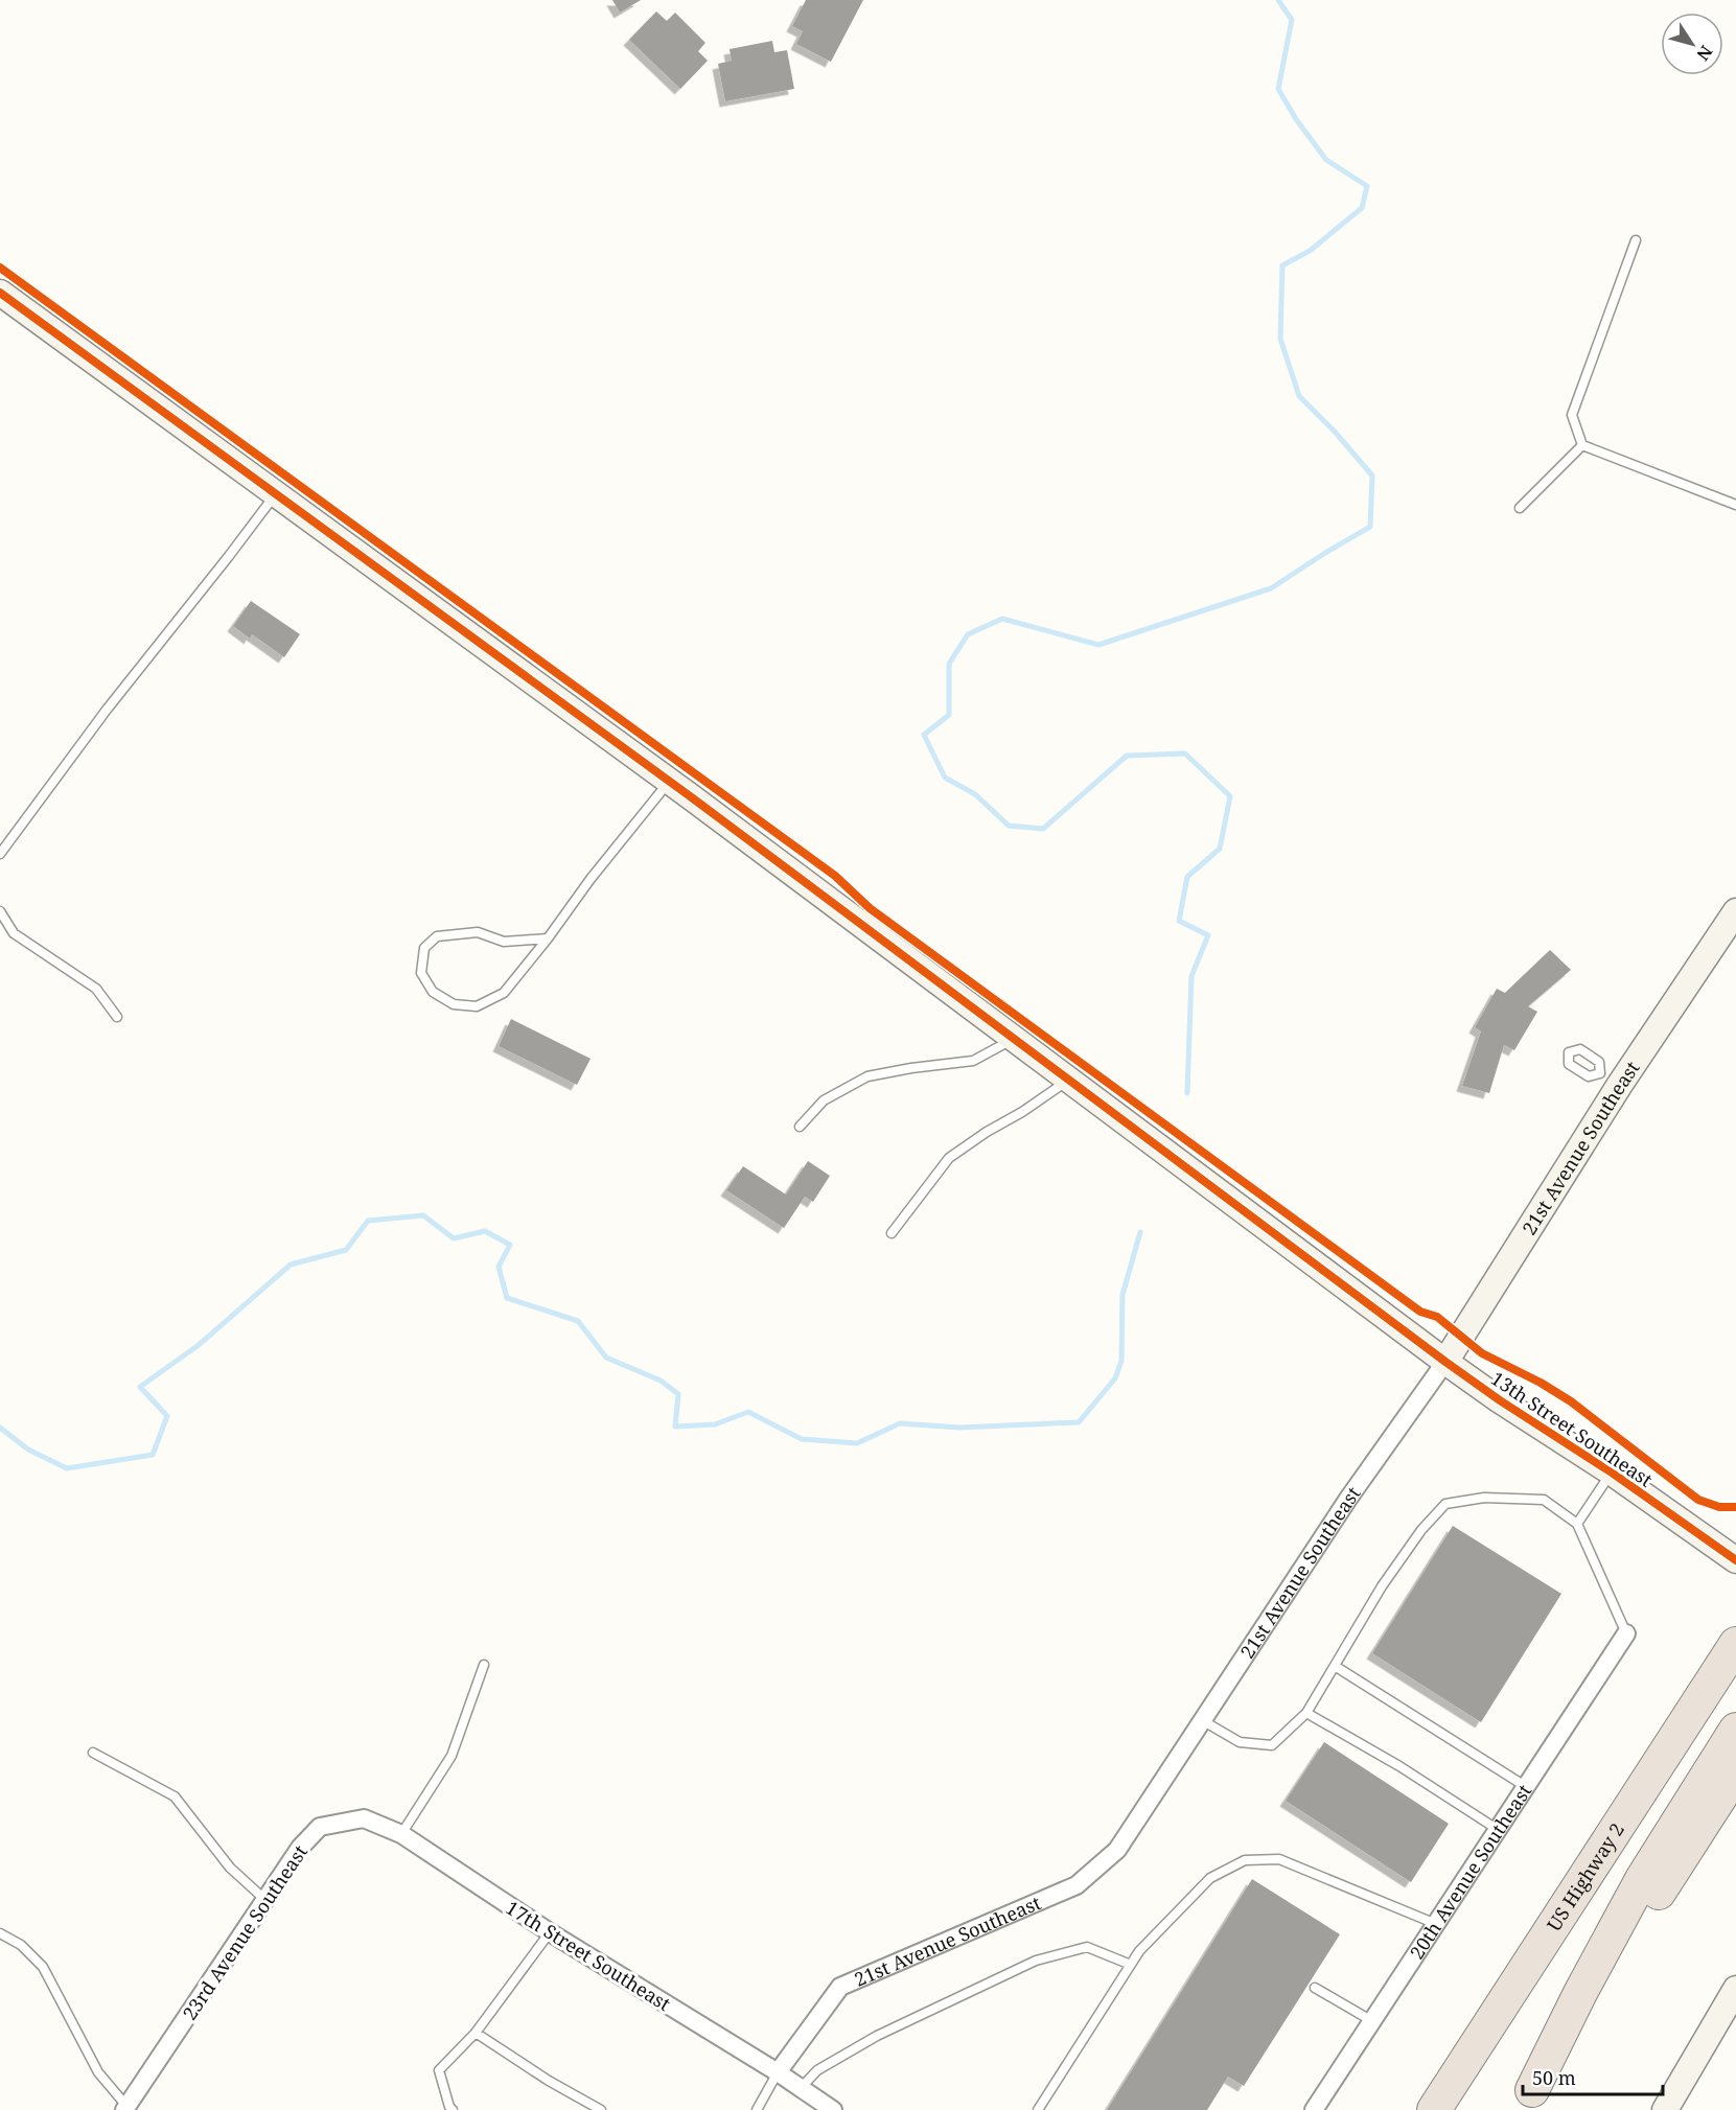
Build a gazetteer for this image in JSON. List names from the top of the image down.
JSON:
{
  "streets": {
    "highway": ["US Highway 2"],
    "street": [
      "21st Avenue Southeast",
      "13th Street Southeast",
      "20th Avenue Southeast",
      "23rd Avenue Southeast",
      "17th Street Southeast"
    ]
  },
  "crossings": [
    ["21st Avenue Southeast", "13th Street Southeast"],
    ["21st Avenue Southeast", "17th Street Southeast"],
    ["23rd Avenue Southeast", "17th Street Southeast"]
  ],
  "scale_bar": "50 m",
  "north": "bottom right"
}
